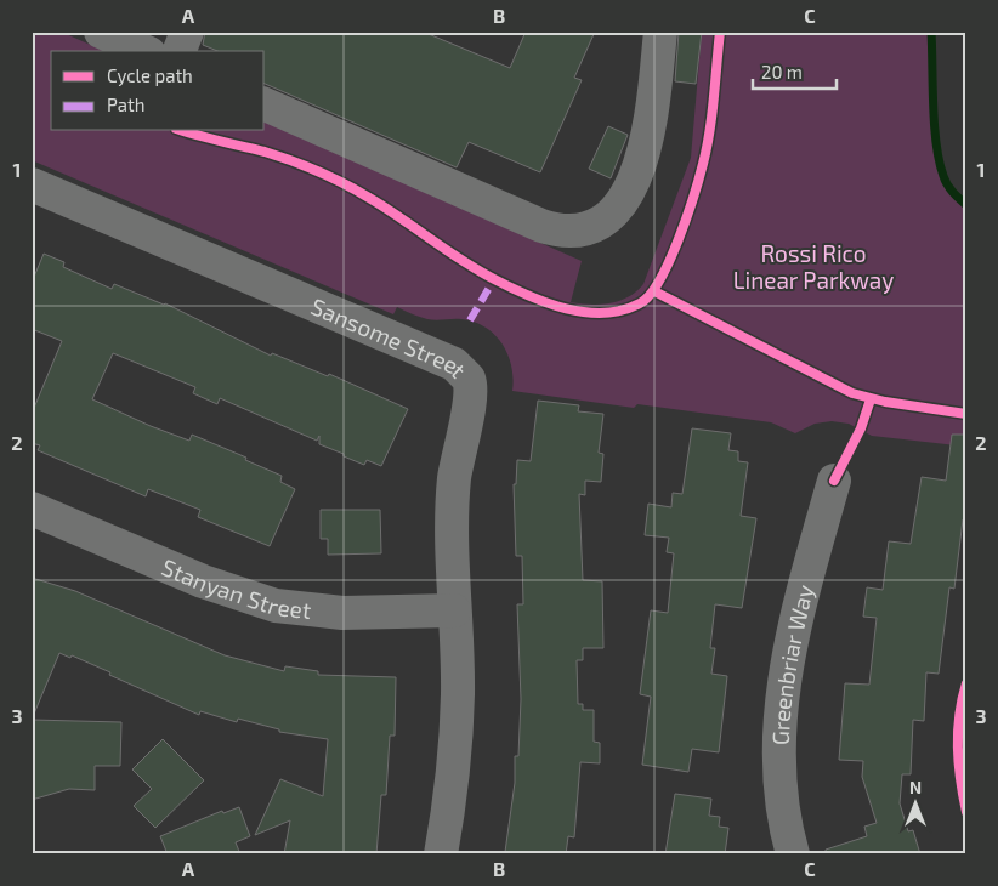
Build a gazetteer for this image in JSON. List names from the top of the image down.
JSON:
{
  "streets": {
    "street": ["Sansome Street", "Stanyan Street", "Greenbriar Way"]
  },
  "crossings": [
    ["Sansome Street", "Stanyan Street"]
  ],
  "parks": ["Rossi Rico Linear Parkway"],
  "legend": ["Cycle path", "Path"],
  "scale_bar": "20 m",
  "north": "top",
  "grid": {
    "columns": ["A", "B", "C"],
    "rows": ["1", "2", "3"]
  }
}
